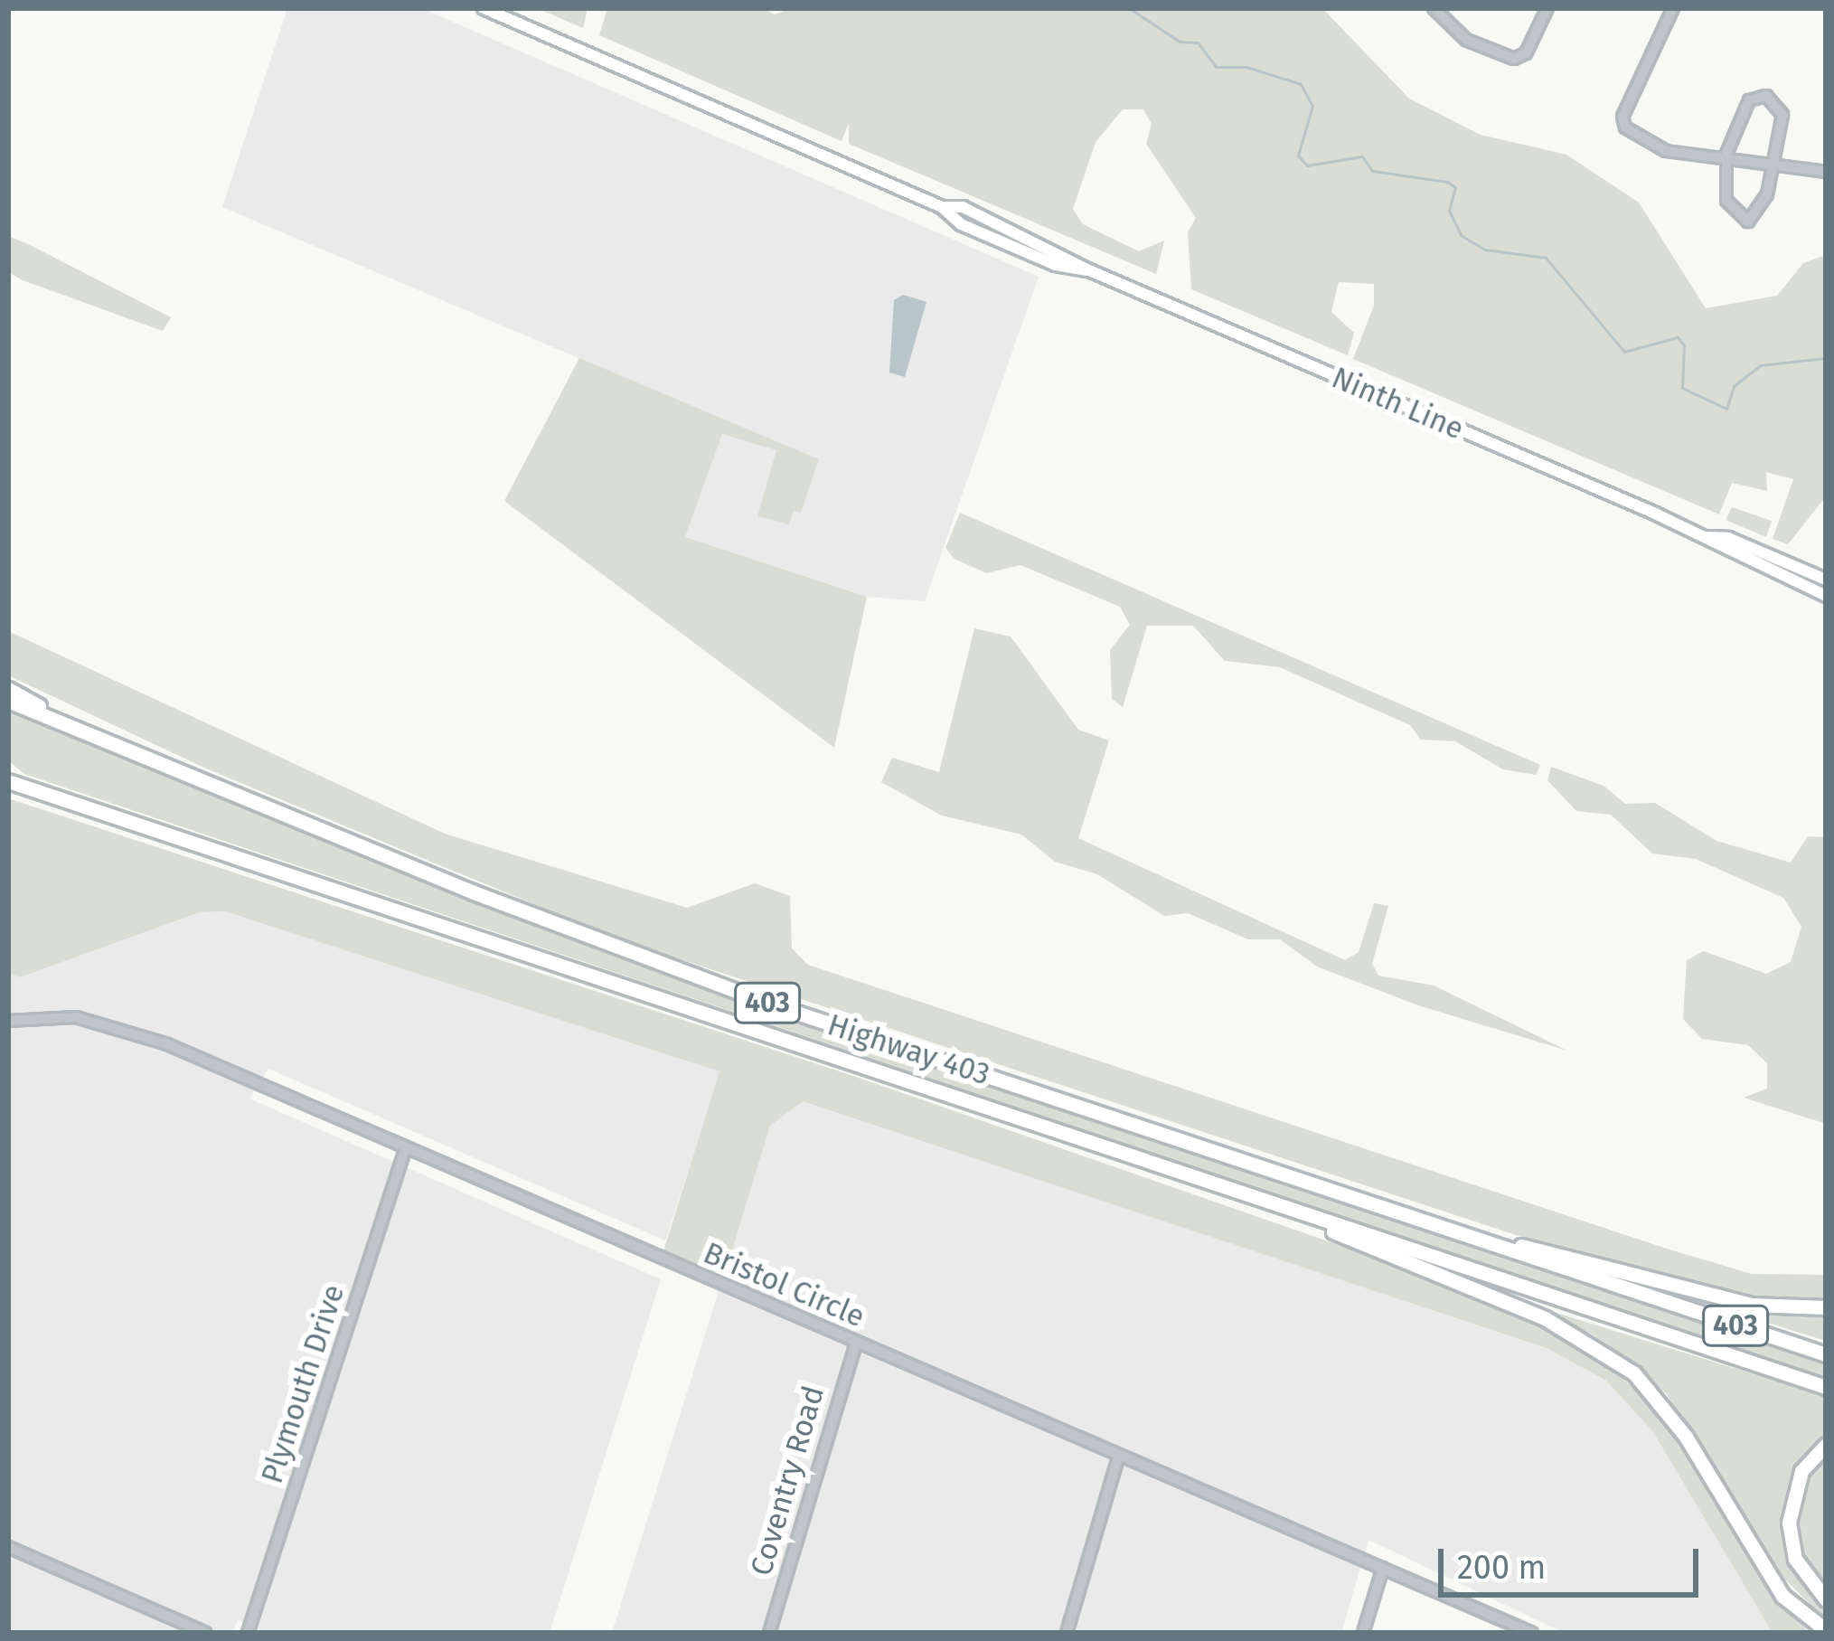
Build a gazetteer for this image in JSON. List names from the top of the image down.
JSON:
{
  "streets": {
    "highway": ["403", "Highway 403"],
    "main road": ["Ninth Line"],
    "street": ["Bristol Circle", "Plymouth Drive", "Coventry Road"]
  },
  "crossings": [
    ["Bristol Circle", "Plymouth Drive"],
    ["Bristol Circle", "Coventry Road"]
  ],
  "scale_bar": "200 m"
}
